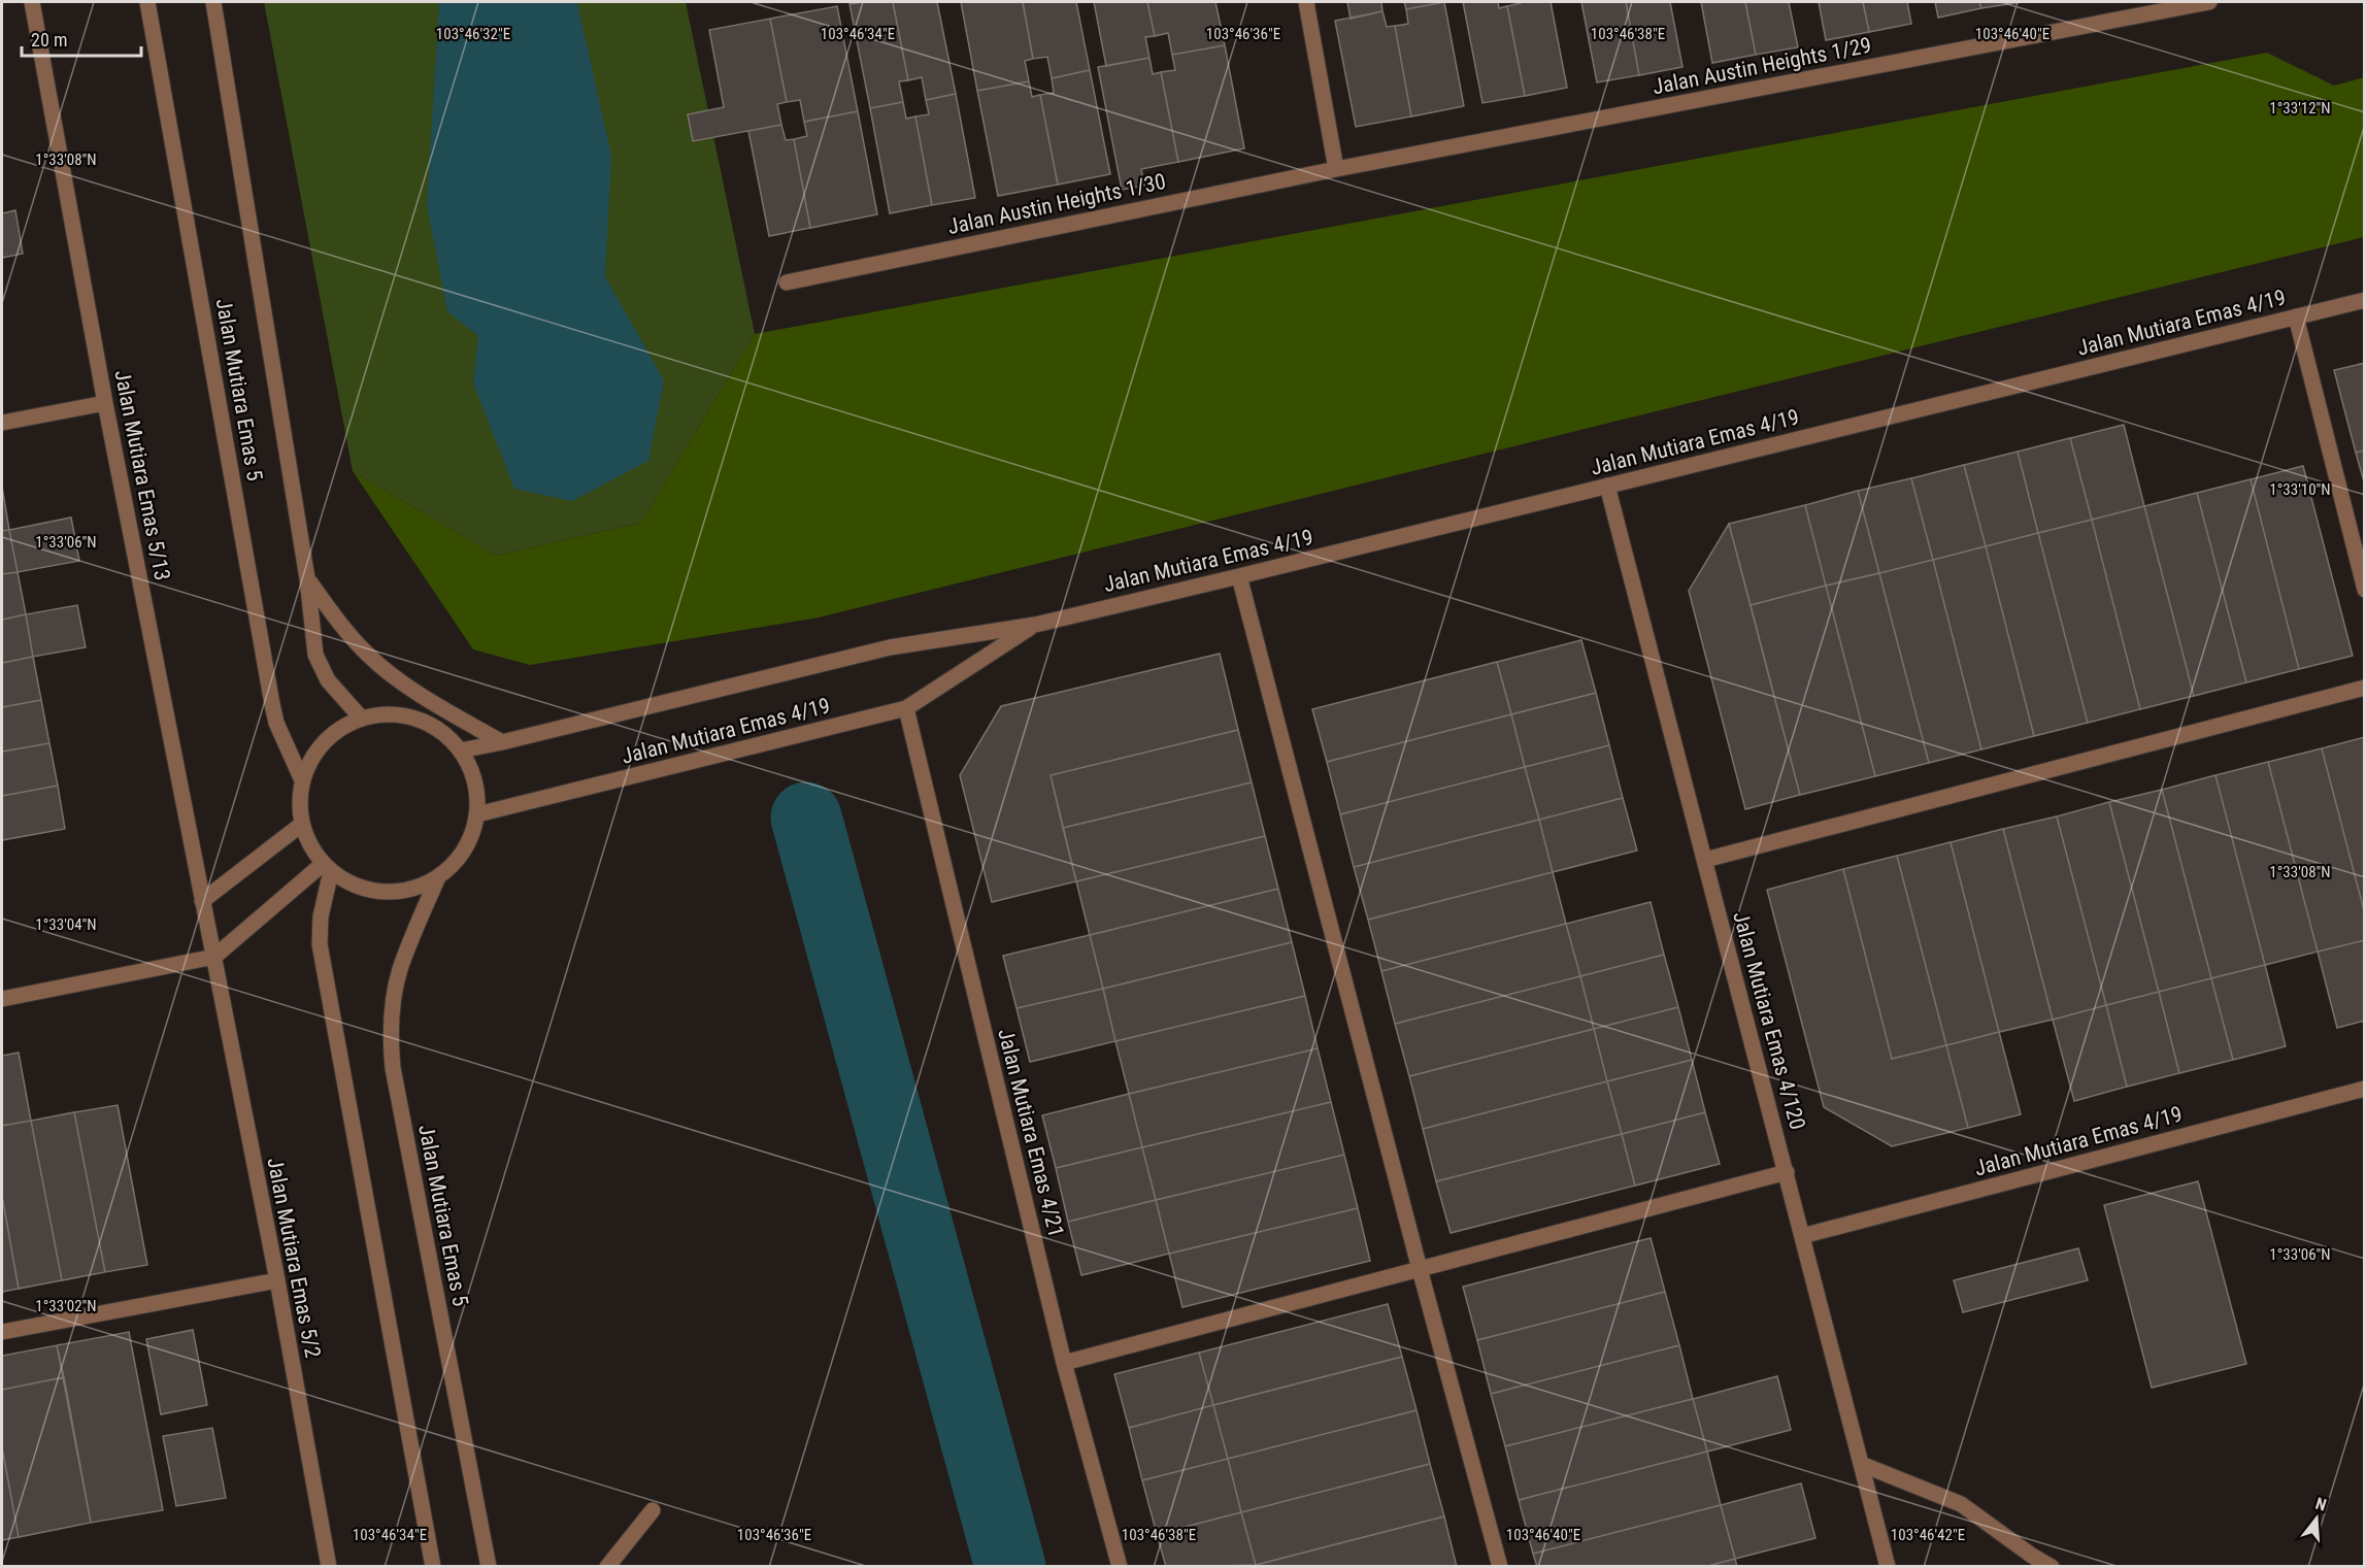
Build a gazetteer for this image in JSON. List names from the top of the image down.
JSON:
{
  "streets": {
    "street": [
      "Jalan Austin Heights 1/29",
      "Jalan Austin Heights 1/30",
      "Jalan Mutiara Emas 4/19",
      "Jalan Mutiara Emas 5",
      "Jalan Mutiara Emas 5/13",
      "Jalan Mutiara Emas 4/120",
      "Jalan Mutiara Emas 4/21",
      "Jalan Mutiara Emas 5/2"
    ]
  },
  "crossings": [
    ["Jalan Austin Heights 1/29", "Jalan Austin Heights 1/30"],
    ["Jalan Mutiara Emas 4/19", "Jalan Mutiara Emas 5"],
    ["Jalan Mutiara Emas 4/19", "Jalan Mutiara Emas 4/120"],
    ["Jalan Mutiara Emas 4/19", "Jalan Mutiara Emas 4/21"],
    ["Jalan Mutiara Emas 5/13", "Jalan Mutiara Emas 5/2"]
  ],
  "scale_bar": "20 m",
  "north": "top",
  "coordinates": [
    "103°46'32\"E",
    "103°46'34\"E",
    "103°46'36\"E",
    "103°46'38\"E",
    "103°46'40\"E",
    "1°33'12\"N",
    "1°33'08\"N",
    "1°33'10\"N",
    "1°33'06\"N",
    "1°33'04\"N",
    "1°33'02\"N",
    "103°46'42\"E"
  ]
}
